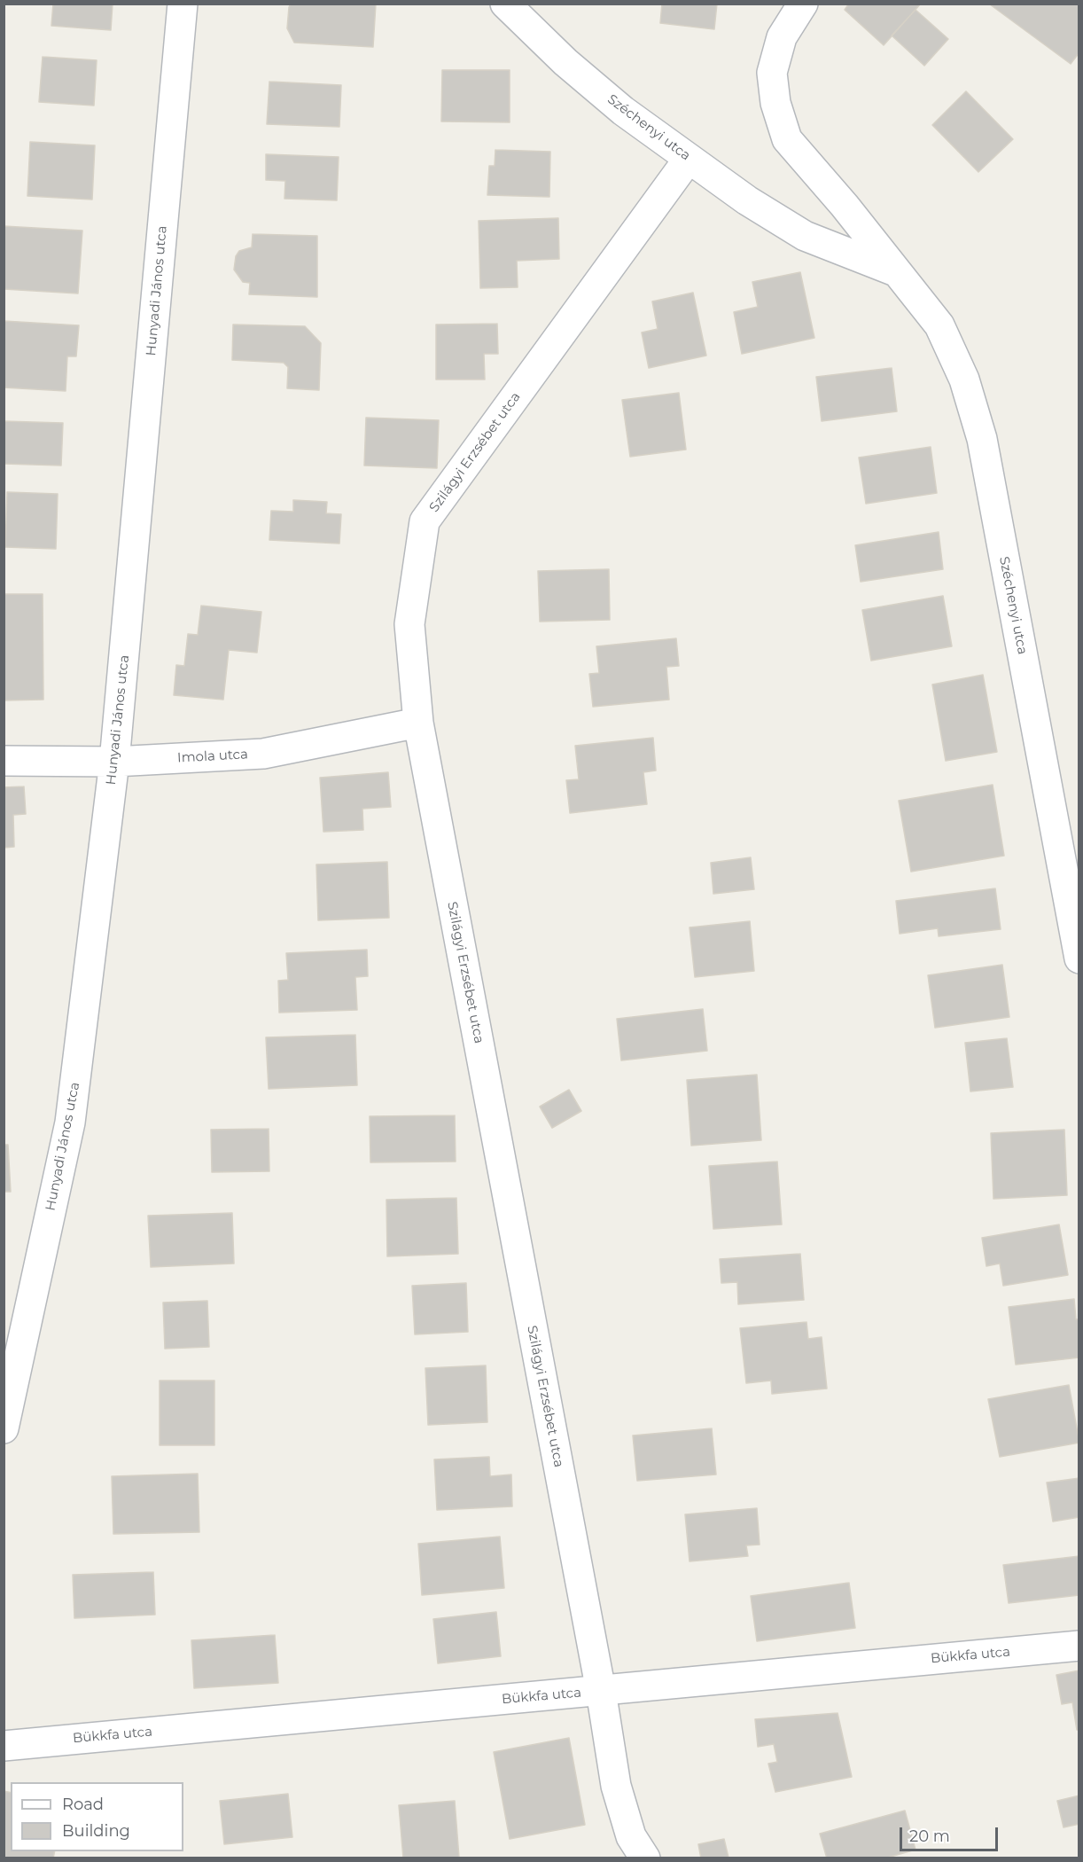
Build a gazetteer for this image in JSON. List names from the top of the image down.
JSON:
{
  "streets": {
    "street": [
      "Széchenyi utca",
      "Hunyadi János utca",
      "Szilágyi Erzsébet utca",
      "Imola utca",
      "Bükkfa utca"
    ]
  },
  "crossings": [
    ["Széchenyi utca", "Szilágyi Erzsébet utca"],
    ["Hunyadi János utca", "Imola utca"],
    ["Szilágyi Erzsébet utca", "Imola utca"],
    ["Szilágyi Erzsébet utca", "Bükkfa utca"]
  ],
  "legend": ["Road", "Building"],
  "scale_bar": "20 m"
}
